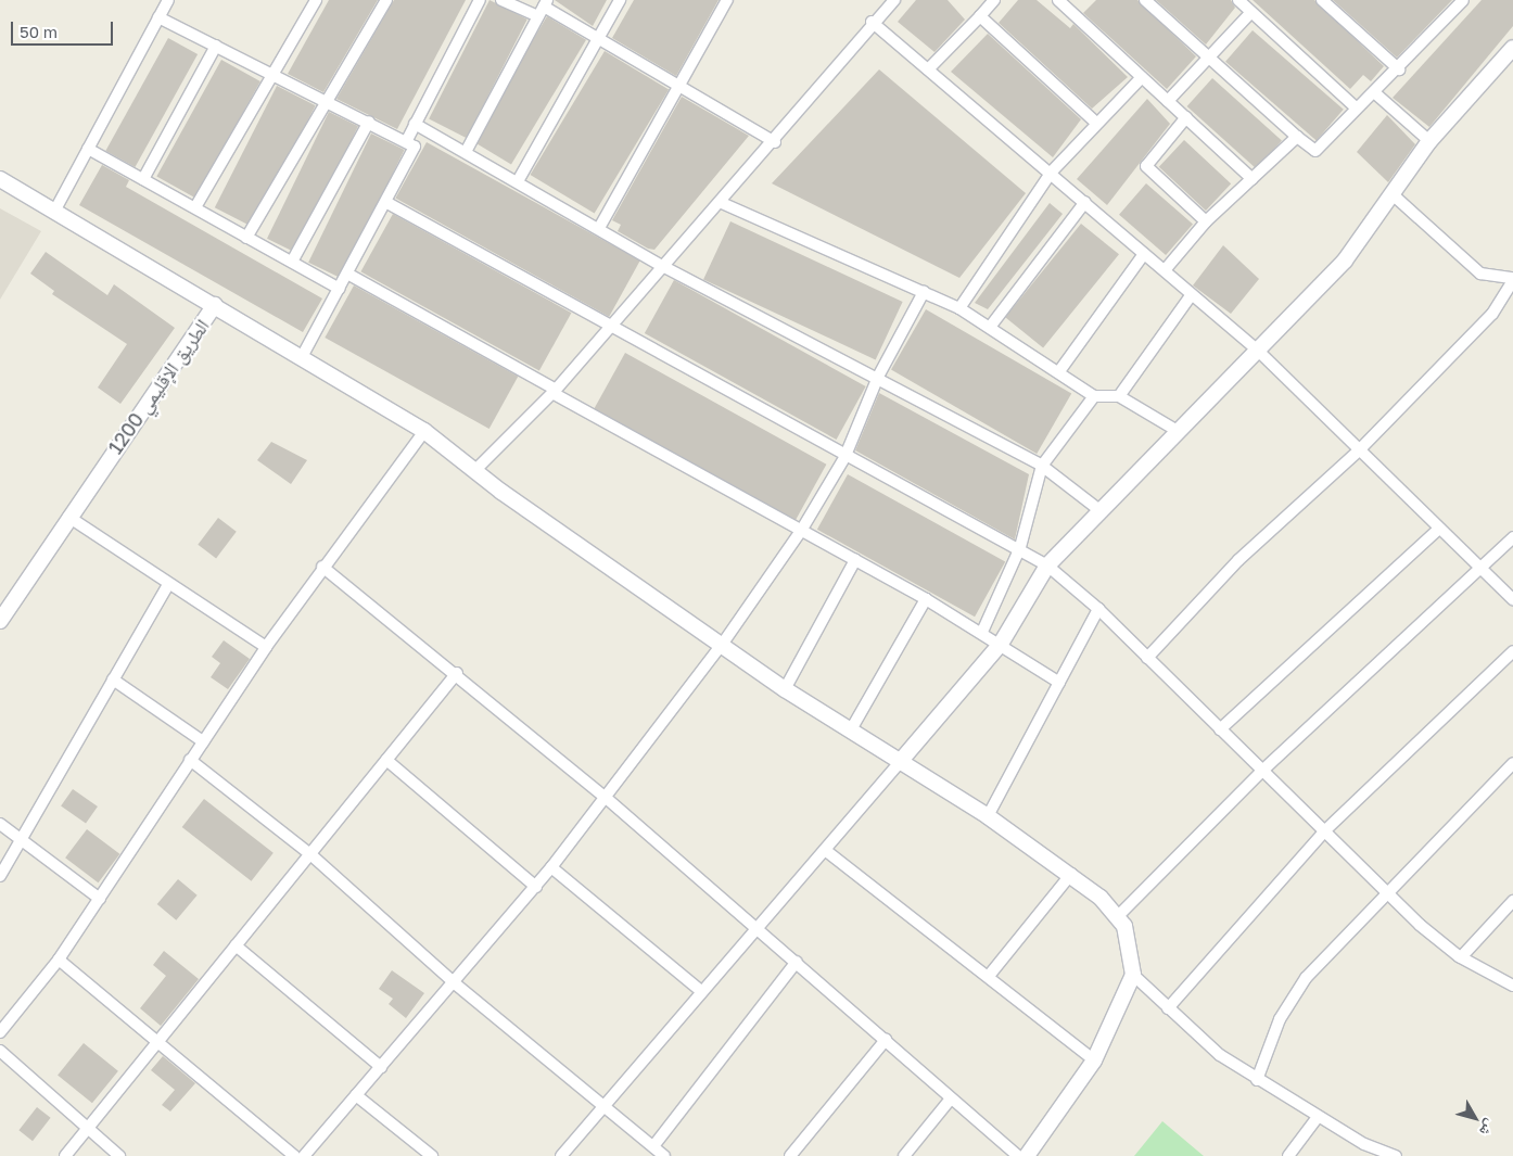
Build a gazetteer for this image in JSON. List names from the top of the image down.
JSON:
{
  "streets": {
    "street": ["الطريق الإقليمي 1200"]
  },
  "scale_bar": "50 m",
  "north": "bottom right"
}
